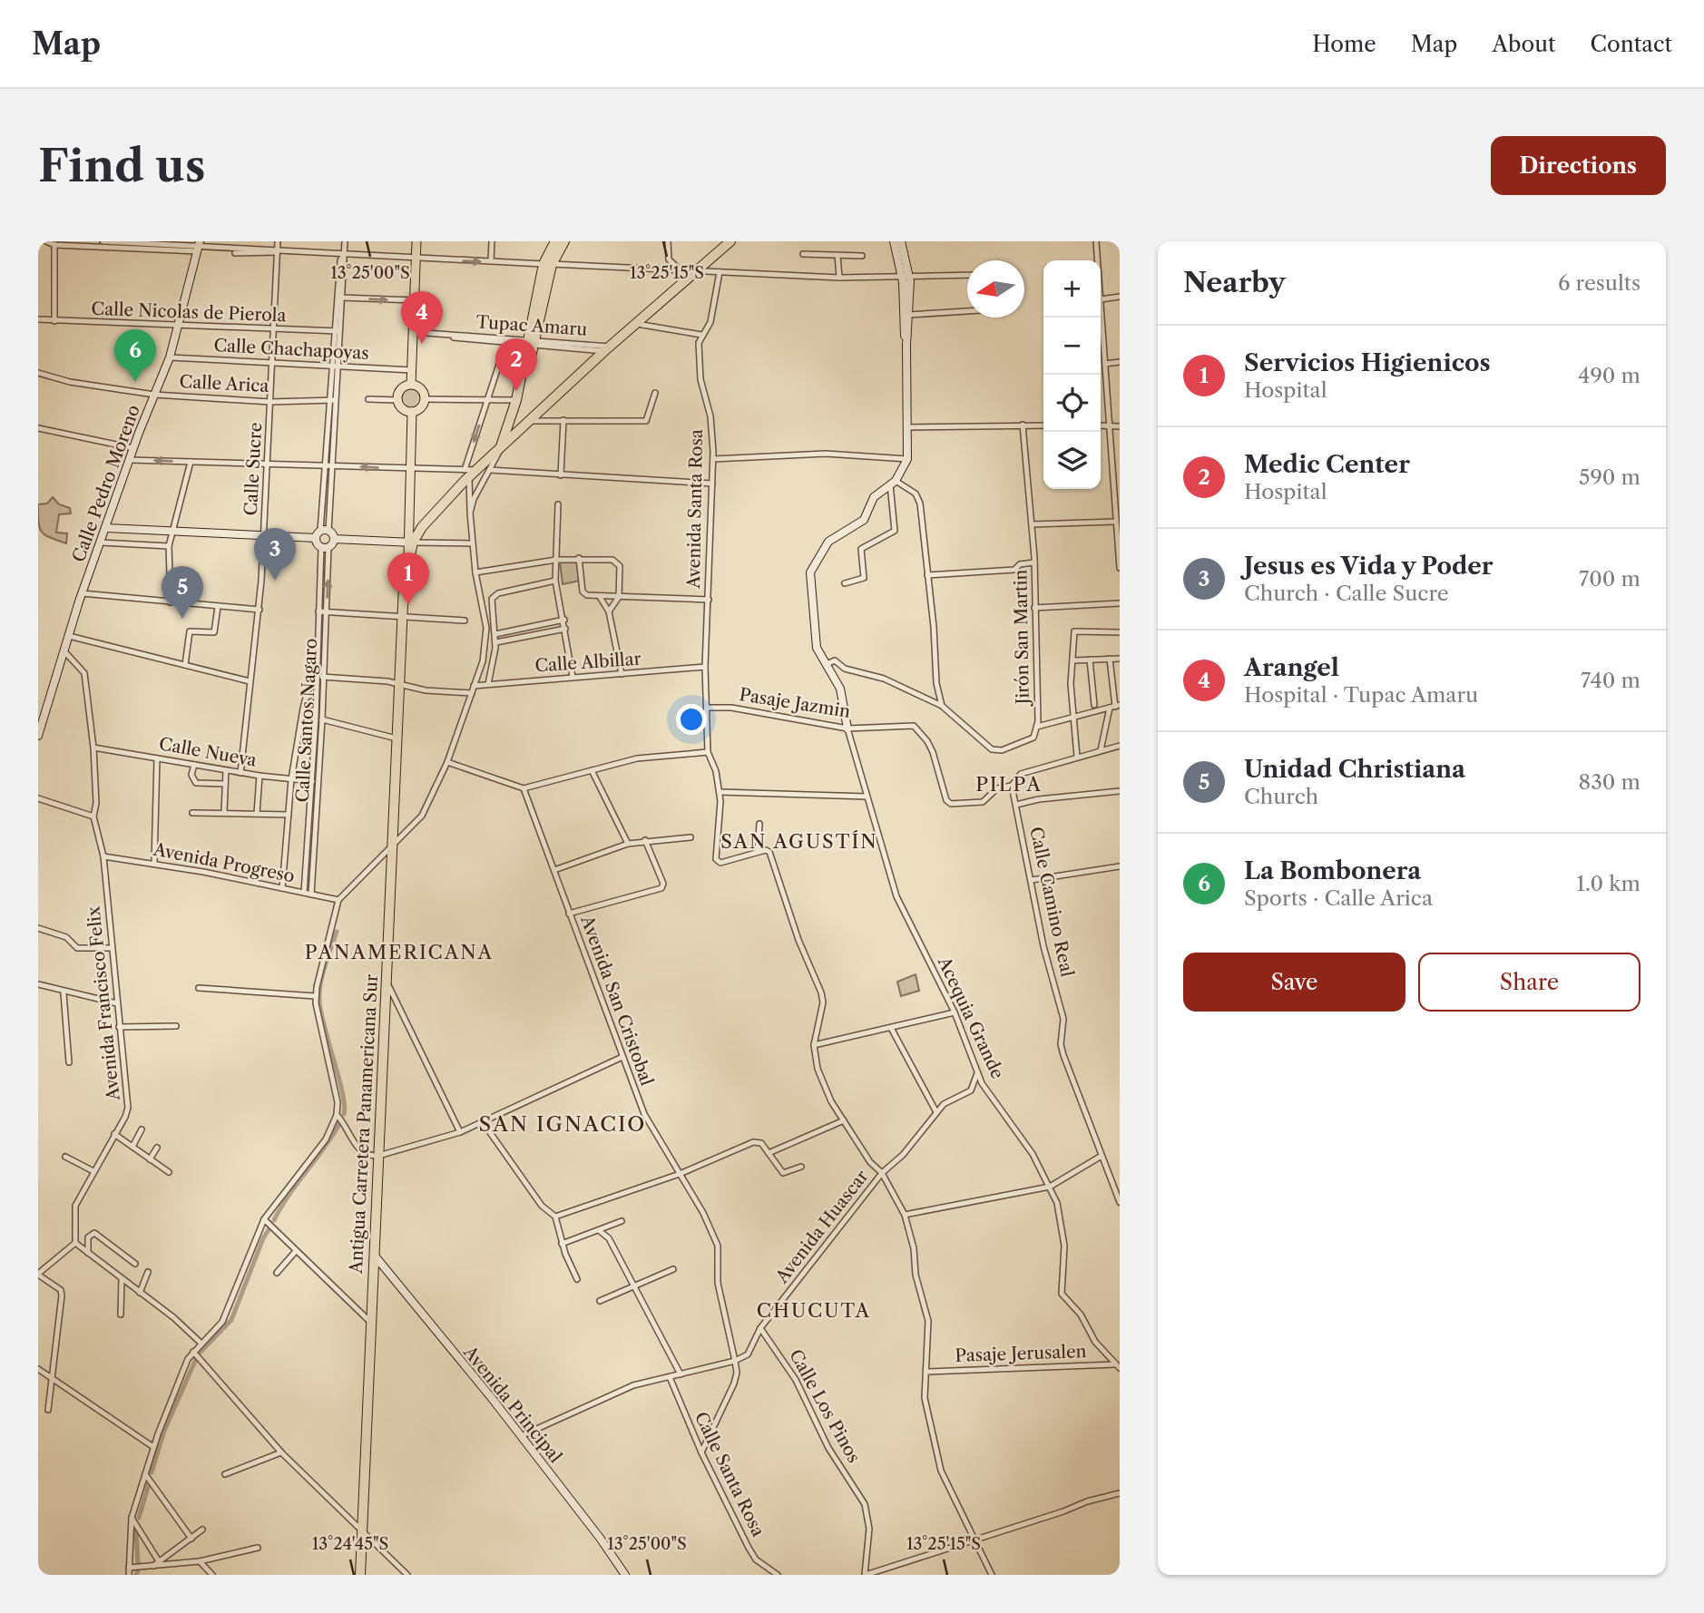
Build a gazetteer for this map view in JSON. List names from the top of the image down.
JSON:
{
  "streets": {
    "highway": ["Antigua Carretera Panamericana Sur"],
    "street": [
      "Calle Nicolas de Pierola",
      "Tupac Amaru",
      "Calle Chachapoyas",
      "Calle Arica",
      "Calle Sucre",
      "Calle Pedro Moreno",
      "Avenida Santa Rosa",
      "Jirón San Martin",
      "Calle Albillar",
      "Pasaje Jazmin",
      "Calle Santos Nagaro",
      "Calle Nueva",
      "Avenida Progreso",
      "Calle Camino Real",
      "Avenida San Cristobal",
      "Avenida Francisco Felix",
      "Acequia Grande",
      "Avenida Huascar",
      "Pasaje Jerusalen",
      "Avenida Principal",
      "Calle Los Pinos",
      "Calle Santa Rosa"
    ]
  },
  "crossings": [
    ["Calle Nicolas de Pierola", "Calle Sucre"],
    ["Calle Nicolas de Pierola", "Calle Pedro Moreno"],
    ["Tupac Amaru", "Antigua Carretera Panamericana Sur"],
    ["Calle Chachapoyas", "Calle Sucre"],
    ["Calle Chachapoyas", "Calle Pedro Moreno"],
    ["Calle Arica", "Calle Sucre"],
    ["Calle Arica", "Calle Pedro Moreno"],
    ["Calle Sucre", "Calle Nueva"],
    ["Calle Pedro Moreno", "Avenida Francisco Felix"],
    ["Avenida Santa Rosa", "Calle Albillar"],
    ["Avenida Santa Rosa", "Pasaje Jazmin"],
    ["Pasaje Jazmin", "Calle Camino Real"],
    ["Pasaje Jazmin", "Acequia Grande"],
    ["Calle Santos Nagaro", "Calle Nueva"],
    ["Calle Santos Nagaro", "Avenida Progreso"],
    ["Calle Nueva", "Avenida Francisco Felix"],
    ["Avenida Progreso", "Avenida Francisco Felix"],
    ["Avenida San Cristobal", "Avenida Huascar"],
    ["Acequia Grande", "Avenida Huascar"],
    ["Acequia Grande", "Pasaje Jerusalen"],
    ["Antigua Carretera Panamericana Sur", "Avenida Principal"],
    ["Avenida Huascar", "Calle Los Pinos"]
  ],
  "districts": [
    "PILPA",
    "SAN AGUSTÍN",
    "PANAMERICANA",
    "SAN IGNACIO",
    "CHUCUTA"
  ],
  "north": "left",
  "page": {
    "header": "Map",
    "nav": [
      "Home",
      "Map",
      "About",
      "Contact"
    ],
    "buttons": [
      "Directions",
      ["Save", "Share"]
    ],
    "title": "Find us",
    "heading": ["Nearby", "6 results"],
    "map_buttons": ["+", "−"],
    "pins": [
      "4",
      "6",
      "2",
      "3",
      "1",
      "5"
    ],
    "list": [
      {
        "mark": "1",
        "name": "Servicios Higienicos",
        "note": "Hospital",
        "value": "490 m"
      },
      {
        "mark": "2",
        "name": "Medic Center",
        "note": "Hospital",
        "value": "590 m"
      },
      {
        "mark": "3",
        "name": "Jesus es Vida y Poder",
        "note": "Church · Calle Sucre",
        "value": "700 m"
      },
      {
        "mark": "4",
        "name": "Arangel",
        "note": "Hospital · Tupac Amaru",
        "value": "740 m"
      },
      {
        "mark": "5",
        "name": "Unidad Christiana",
        "note": "Church",
        "value": "830 m"
      },
      {
        "mark": "6",
        "name": "La Bombonera",
        "note": "Sports · Calle Arica",
        "value": "1.0 km"
      }
    ]
  },
  "coordinates": ["13°25'00\"S", "13°25'15\"S", "13°24'45\"S"]
}
